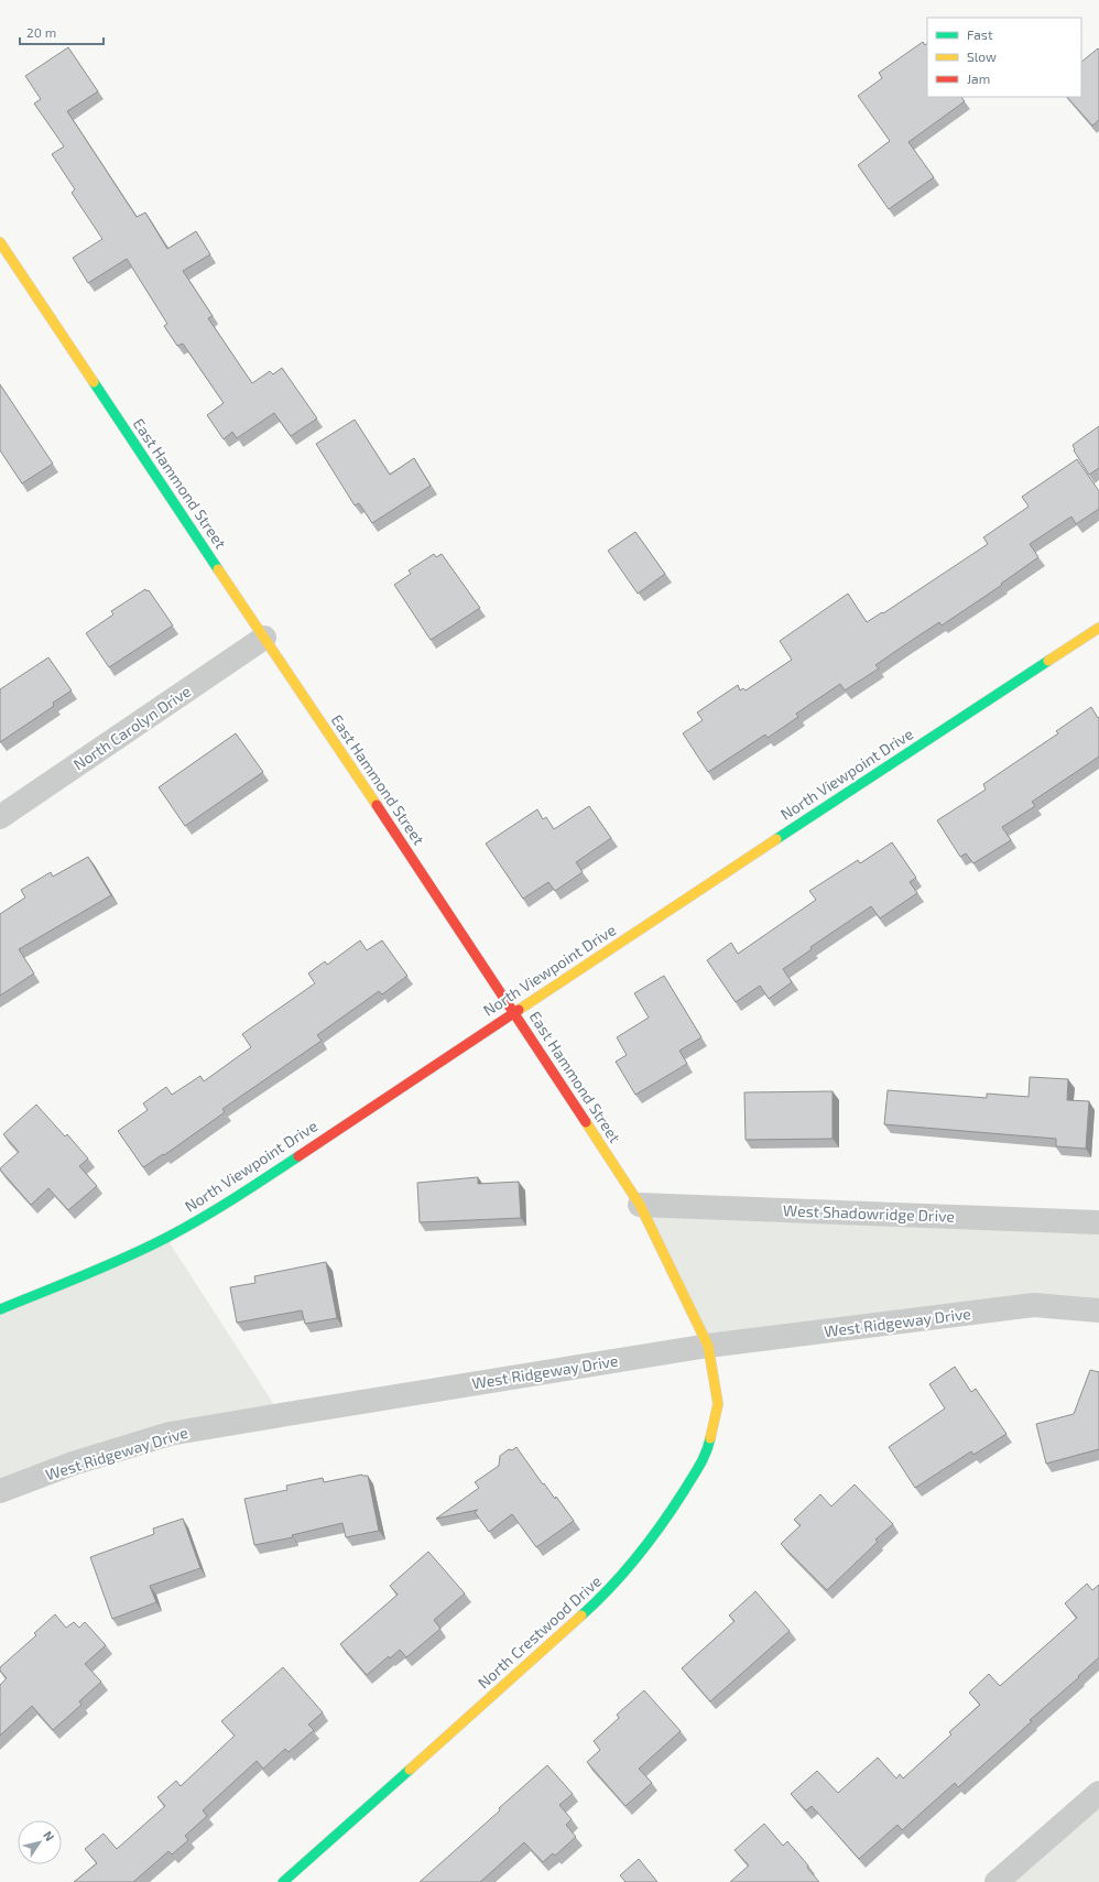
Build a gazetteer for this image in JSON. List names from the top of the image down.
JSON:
{
  "streets": {
    "street": [
      "East Hammond Street",
      "North Carolyn Drive",
      "North Viewpoint Drive",
      "West Shadowridge Drive",
      "West Ridgeway Drive",
      "North Crestwood Drive"
    ]
  },
  "crossings": [
    ["East Hammond Street", "North Carolyn Drive"],
    ["East Hammond Street", "North Viewpoint Drive"],
    ["East Hammond Street", "West Shadowridge Drive"],
    ["East Hammond Street", "West Ridgeway Drive"],
    ["East Hammond Street", "North Crestwood Drive"],
    ["West Ridgeway Drive", "North Crestwood Drive"]
  ],
  "legend": ["Fast", "Slow", "Jam"],
  "scale_bar": "20 m",
  "north": "top right"
}
